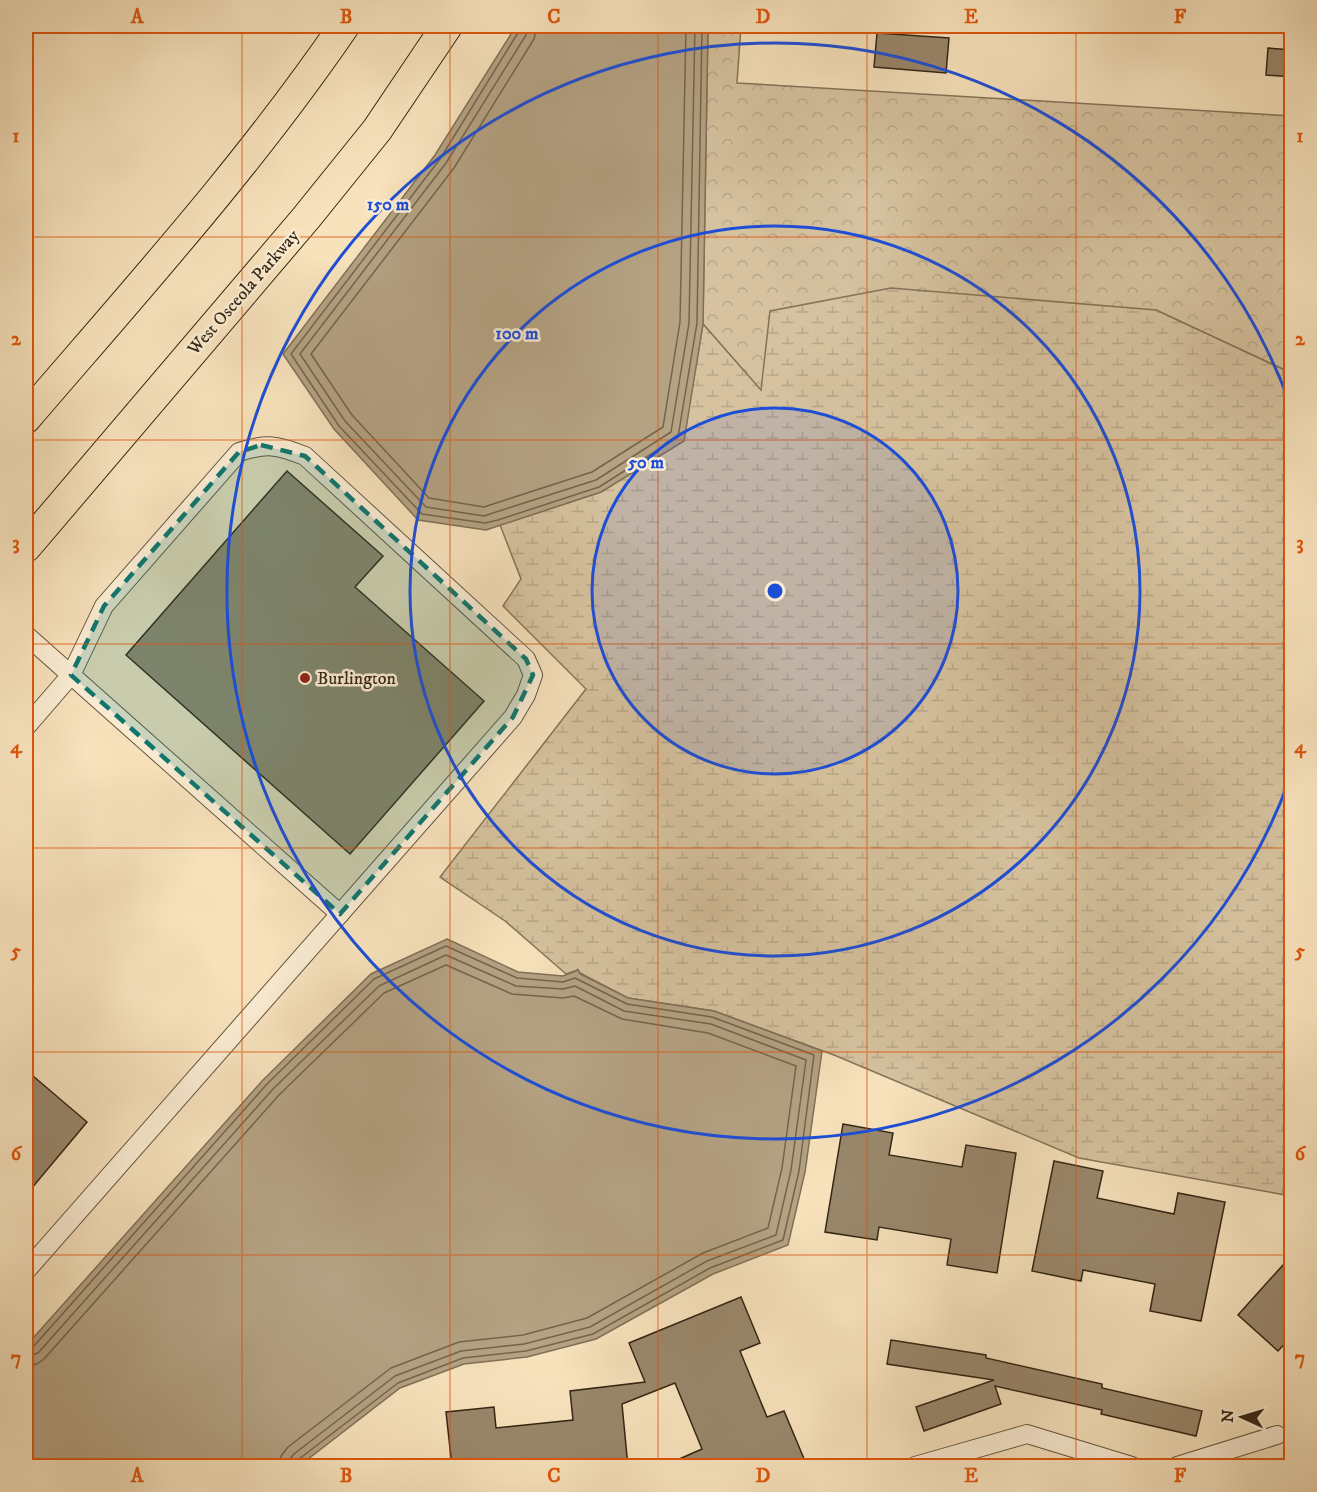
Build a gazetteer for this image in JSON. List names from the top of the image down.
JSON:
{
  "streets": {
    "main road": ["West Osceola Parkway"]
  },
  "places": ["Burlington"],
  "north": "left",
  "grid": {
    "columns": [
      "A",
      "B",
      "C",
      "D",
      "E",
      "F"
    ],
    "rows": [
      "1",
      "2",
      "3",
      "4",
      "5",
      "6",
      "7"
    ]
  },
  "rings": ["150 m", "100 m", "50 m"]
}
